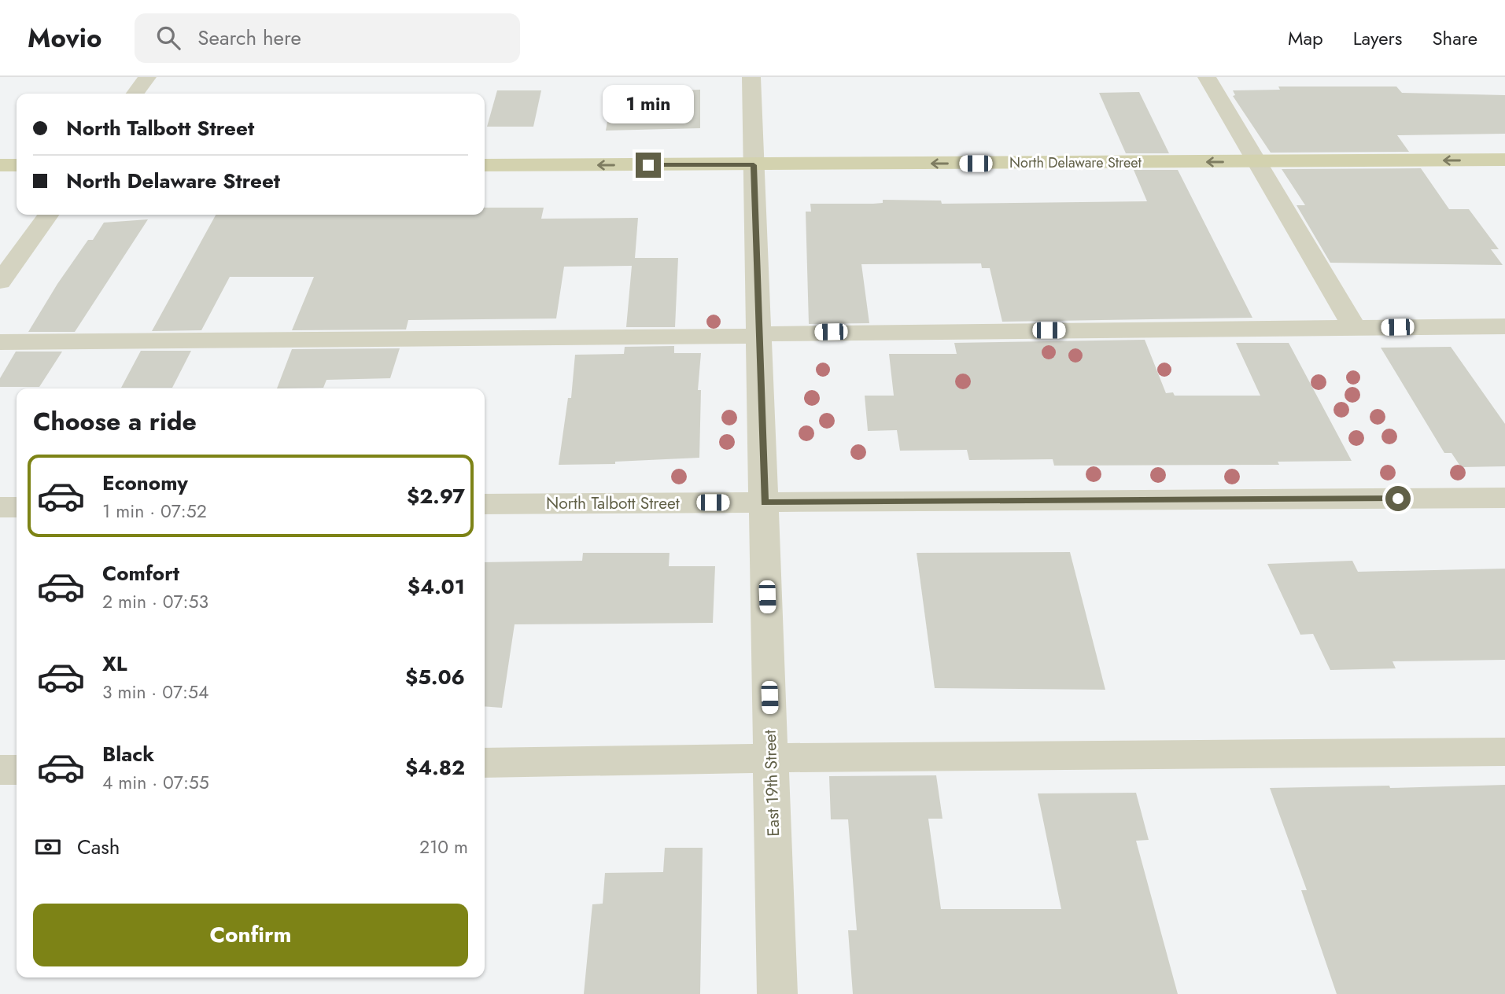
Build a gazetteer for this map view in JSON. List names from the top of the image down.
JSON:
{
  "streets": {
    "main road": ["North Delaware Street"],
    "street": ["North Talbott Street", "East 19th Street"]
  },
  "crossings": [
    ["North Delaware Street", "East 19th Street"],
    ["North Talbott Street", "East 19th Street"]
  ],
  "one_way": ["North Delaware Street"],
  "page": {
    "header": "Movio",
    "search": "Search here",
    "nav": ["Map", "Layers", "Share"],
    "bubble": "1 min",
    "banner": ["North Talbott Street", "North Delaware Street"],
    "heading": "Choose a ride",
    "list": [
      {
        "name": "Economy",
        "note": "1 min · 07:52",
        "value": "$2.97"
      },
      {
        "name": "Comfort",
        "note": "2 min · 07:53",
        "value": "$4.01"
      },
      {
        "name": "XL",
        "note": "3 min · 07:54",
        "value": "$5.06"
      },
      {
        "name": "Black",
        "note": "4 min · 07:55",
        "value": "$4.82"
      }
    ],
    "pay": ["Cash", "210 m"],
    "buttons": "Confirm"
  }
}
